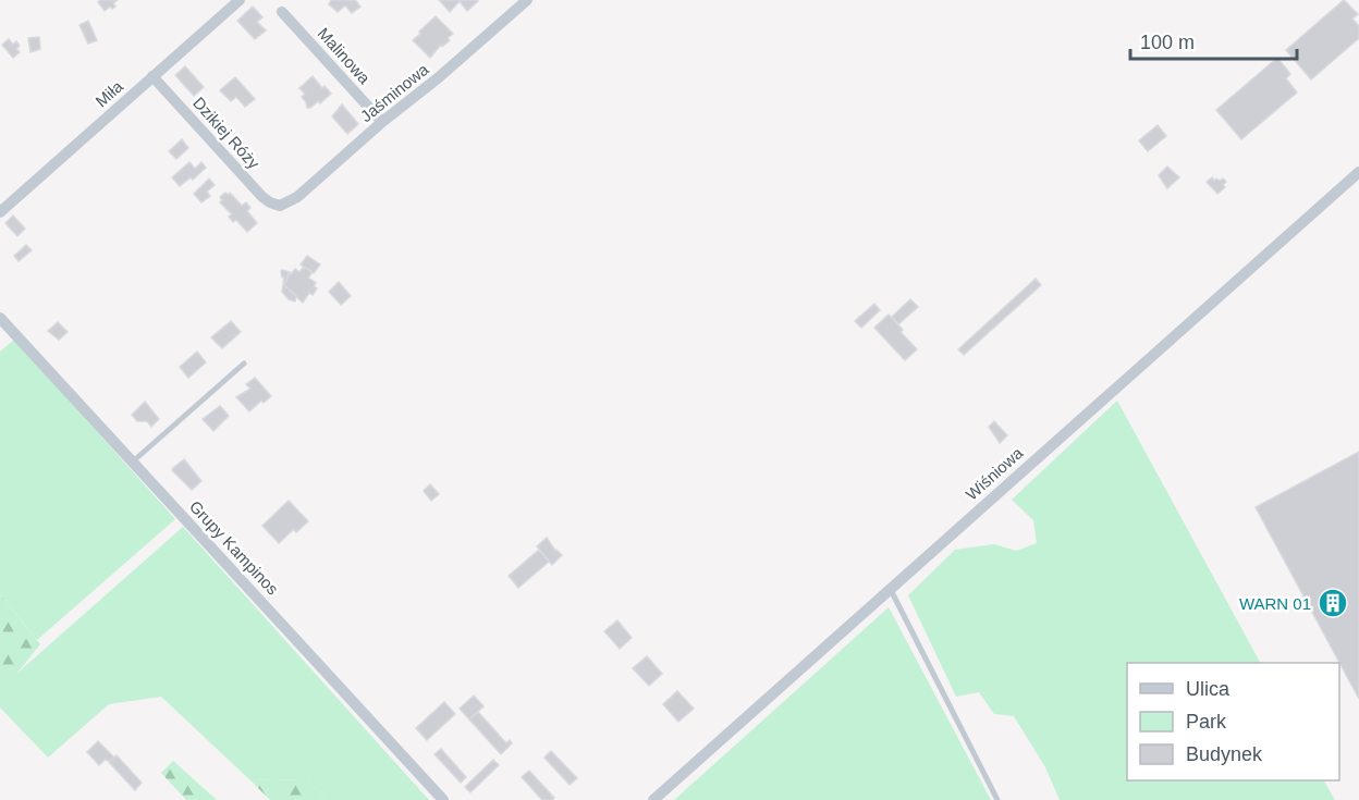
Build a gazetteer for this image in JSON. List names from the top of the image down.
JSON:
{
  "streets": {
    "street": [
      "Malinowa",
      "Jaśminowa",
      "Miła",
      "Dzikiej Róży",
      "Wiśniowa",
      "Grupy Kampinos"
    ]
  },
  "crossings": [
    ["Malinowa", "Jaśminowa"],
    ["Jaśminowa", "Dzikiej Róży"],
    ["Miła", "Dzikiej Róży"]
  ],
  "places": {
    "building": ["WARN 01"]
  },
  "legend": ["Ulica", "Park", "Budynek"],
  "scale_bar": "100 m"
}
